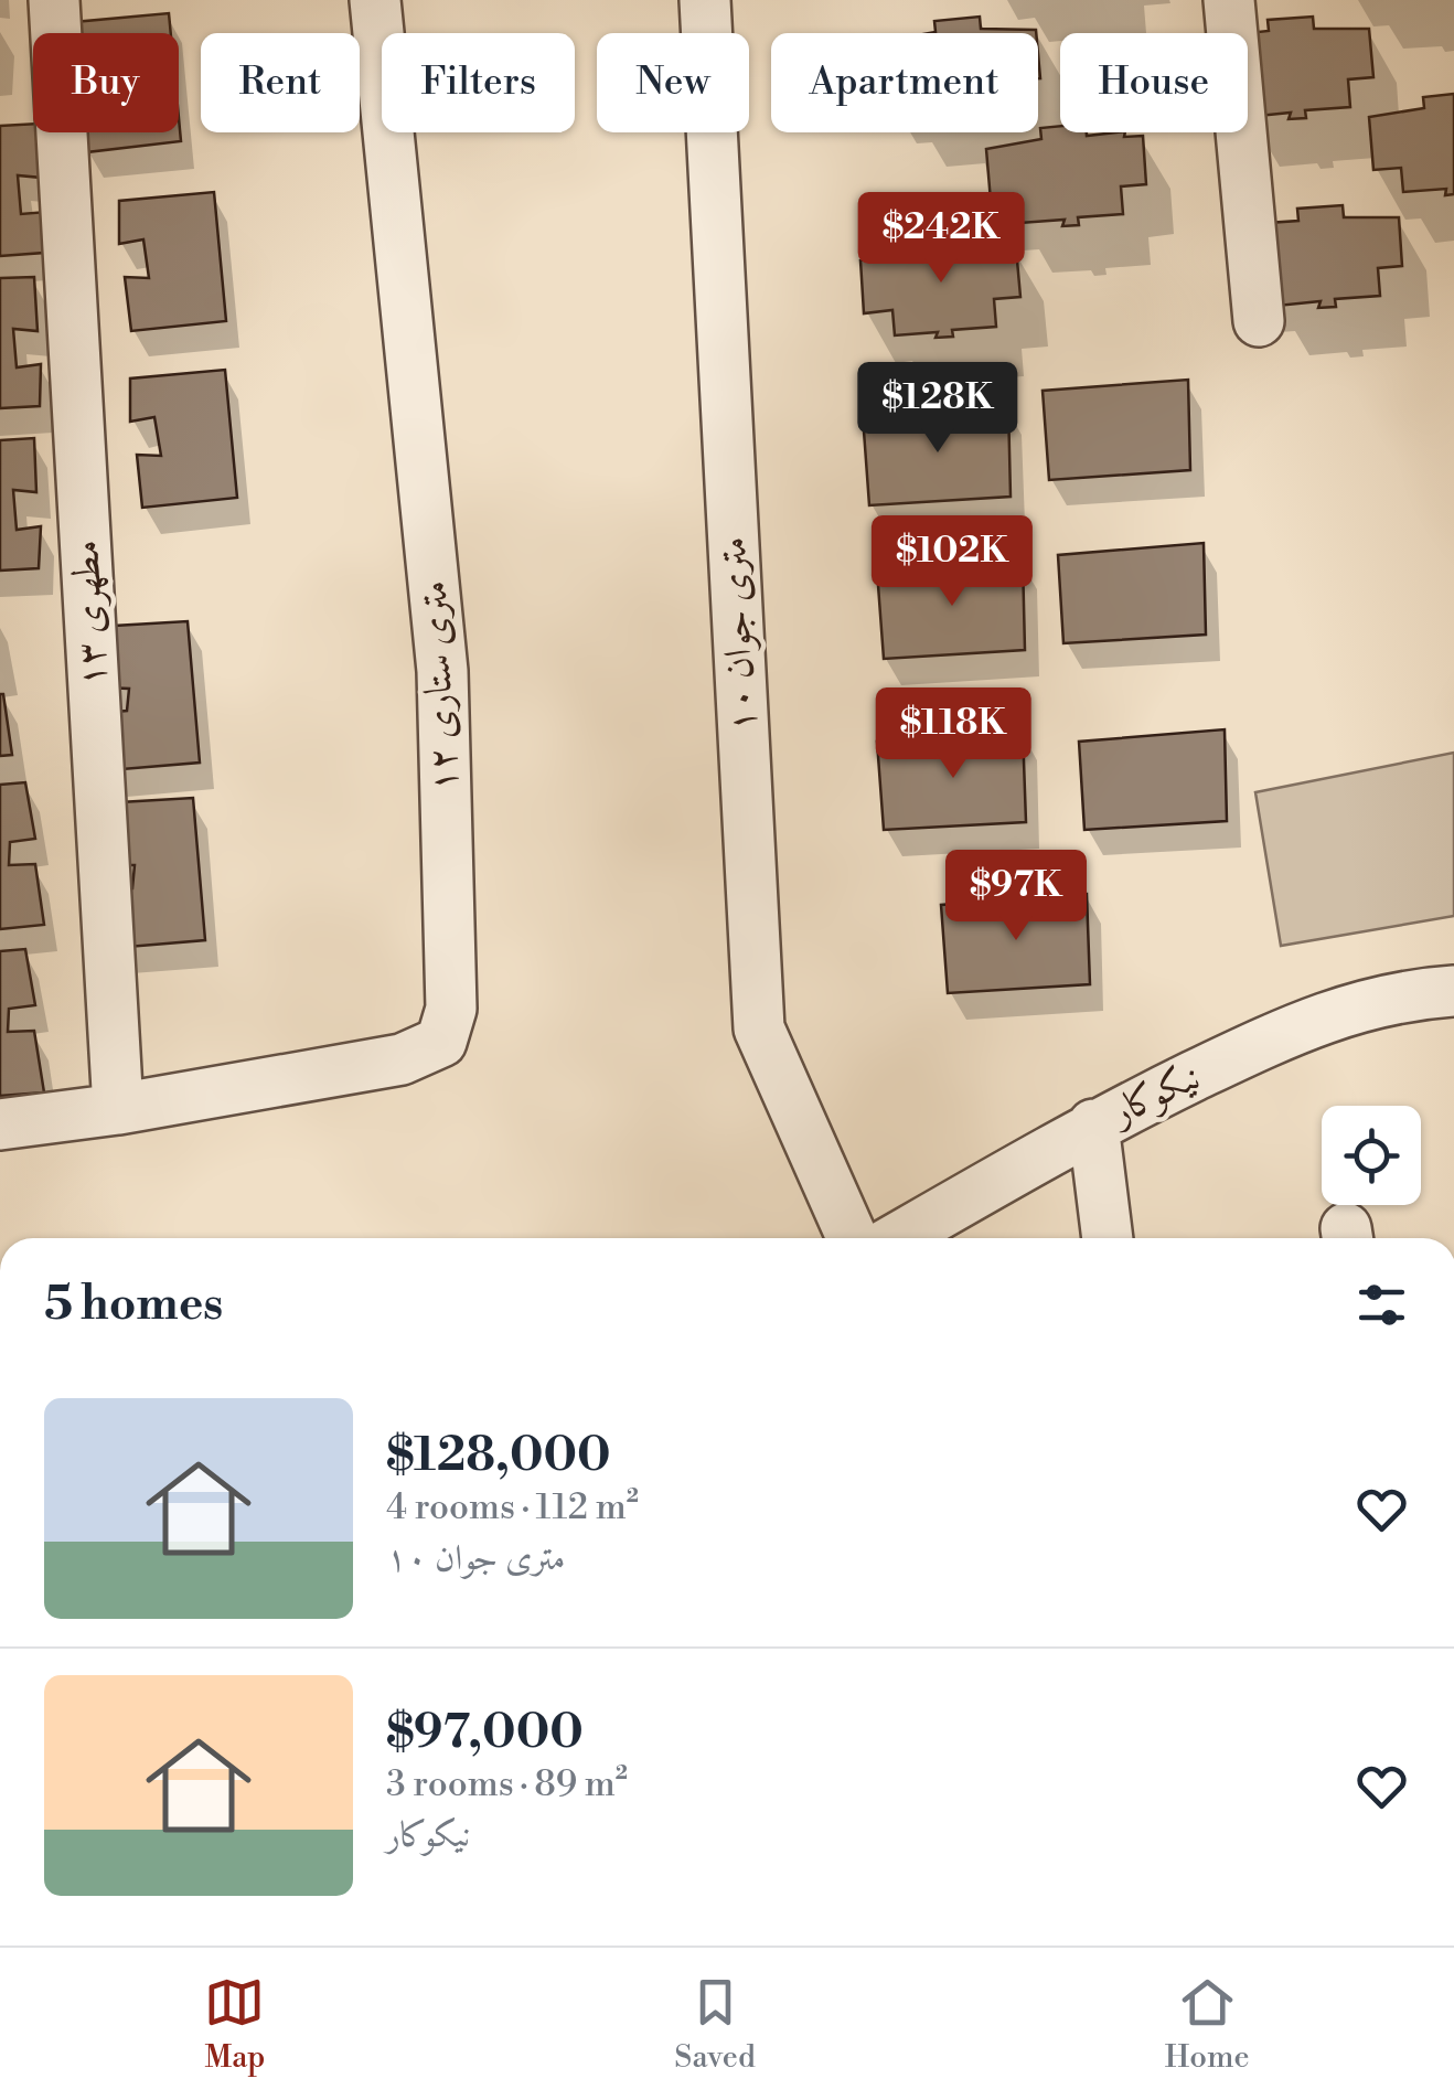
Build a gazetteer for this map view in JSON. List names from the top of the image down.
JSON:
{
  "streets": {
    "street": [
      "مطهری ۱۳",
      "۱۰ متری جوان",
      "۱۲ متری ستاری",
      "نیکوکار"
    ]
  },
  "crossings": [
    ["مطهری ۱۳", "۱۲ متری ستاری"]
  ],
  "page": {
    "chip": [
      "Buy",
      "Rent",
      "Filters",
      "New",
      "Apartment",
      "House"
    ],
    "price": [
      "$242K",
      "$128K",
      "$102K",
      "$118K",
      "$97K"
    ],
    "heading": "5 homes",
    "list": [
      {
        "name": "$128,000",
        "note": "4 rooms · 112 m² · ۱۰ متری جوان"
      },
      {
        "name": "$97,000",
        "note": "3 rooms · 89 m² · نیکوکار"
      }
    ],
    "tabs": ["Map", "Saved", "Home"]
  }
}
